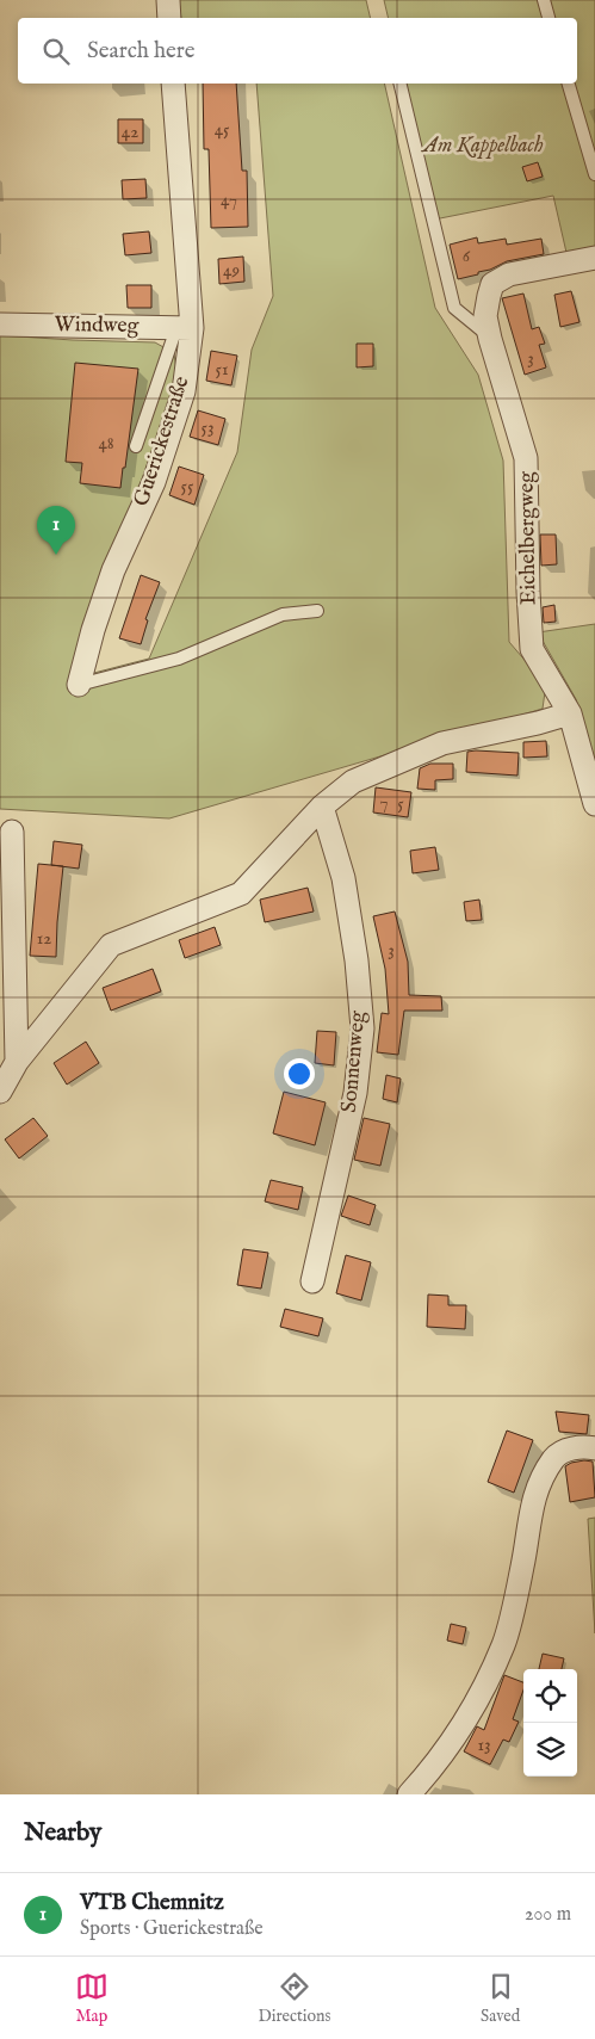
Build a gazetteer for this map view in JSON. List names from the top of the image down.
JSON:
{
  "streets": {
    "street": [
      "Windweg",
      "Guerickestraße",
      "Eichelbergweg",
      "Sonnenweg"
    ]
  },
  "crossings": [
    ["Windweg", "Guerickestraße"]
  ],
  "parks": ["Am Kappelbach"],
  "house_numbers": [
    "45",
    "42",
    "47",
    "6",
    "49",
    "3",
    "51",
    "53",
    "48",
    "55",
    "7",
    "5",
    "12",
    "3",
    "13"
  ],
  "page": {
    "search": "Search here",
    "pins": "1",
    "heading": "Nearby",
    "list": [
      {
        "mark": "1",
        "name": "VTB Chemnitz",
        "note": "Sports · Guerickestraße",
        "value": "200 m"
      }
    ],
    "nav": ["Map", "Directions", "Saved"]
  }
}
